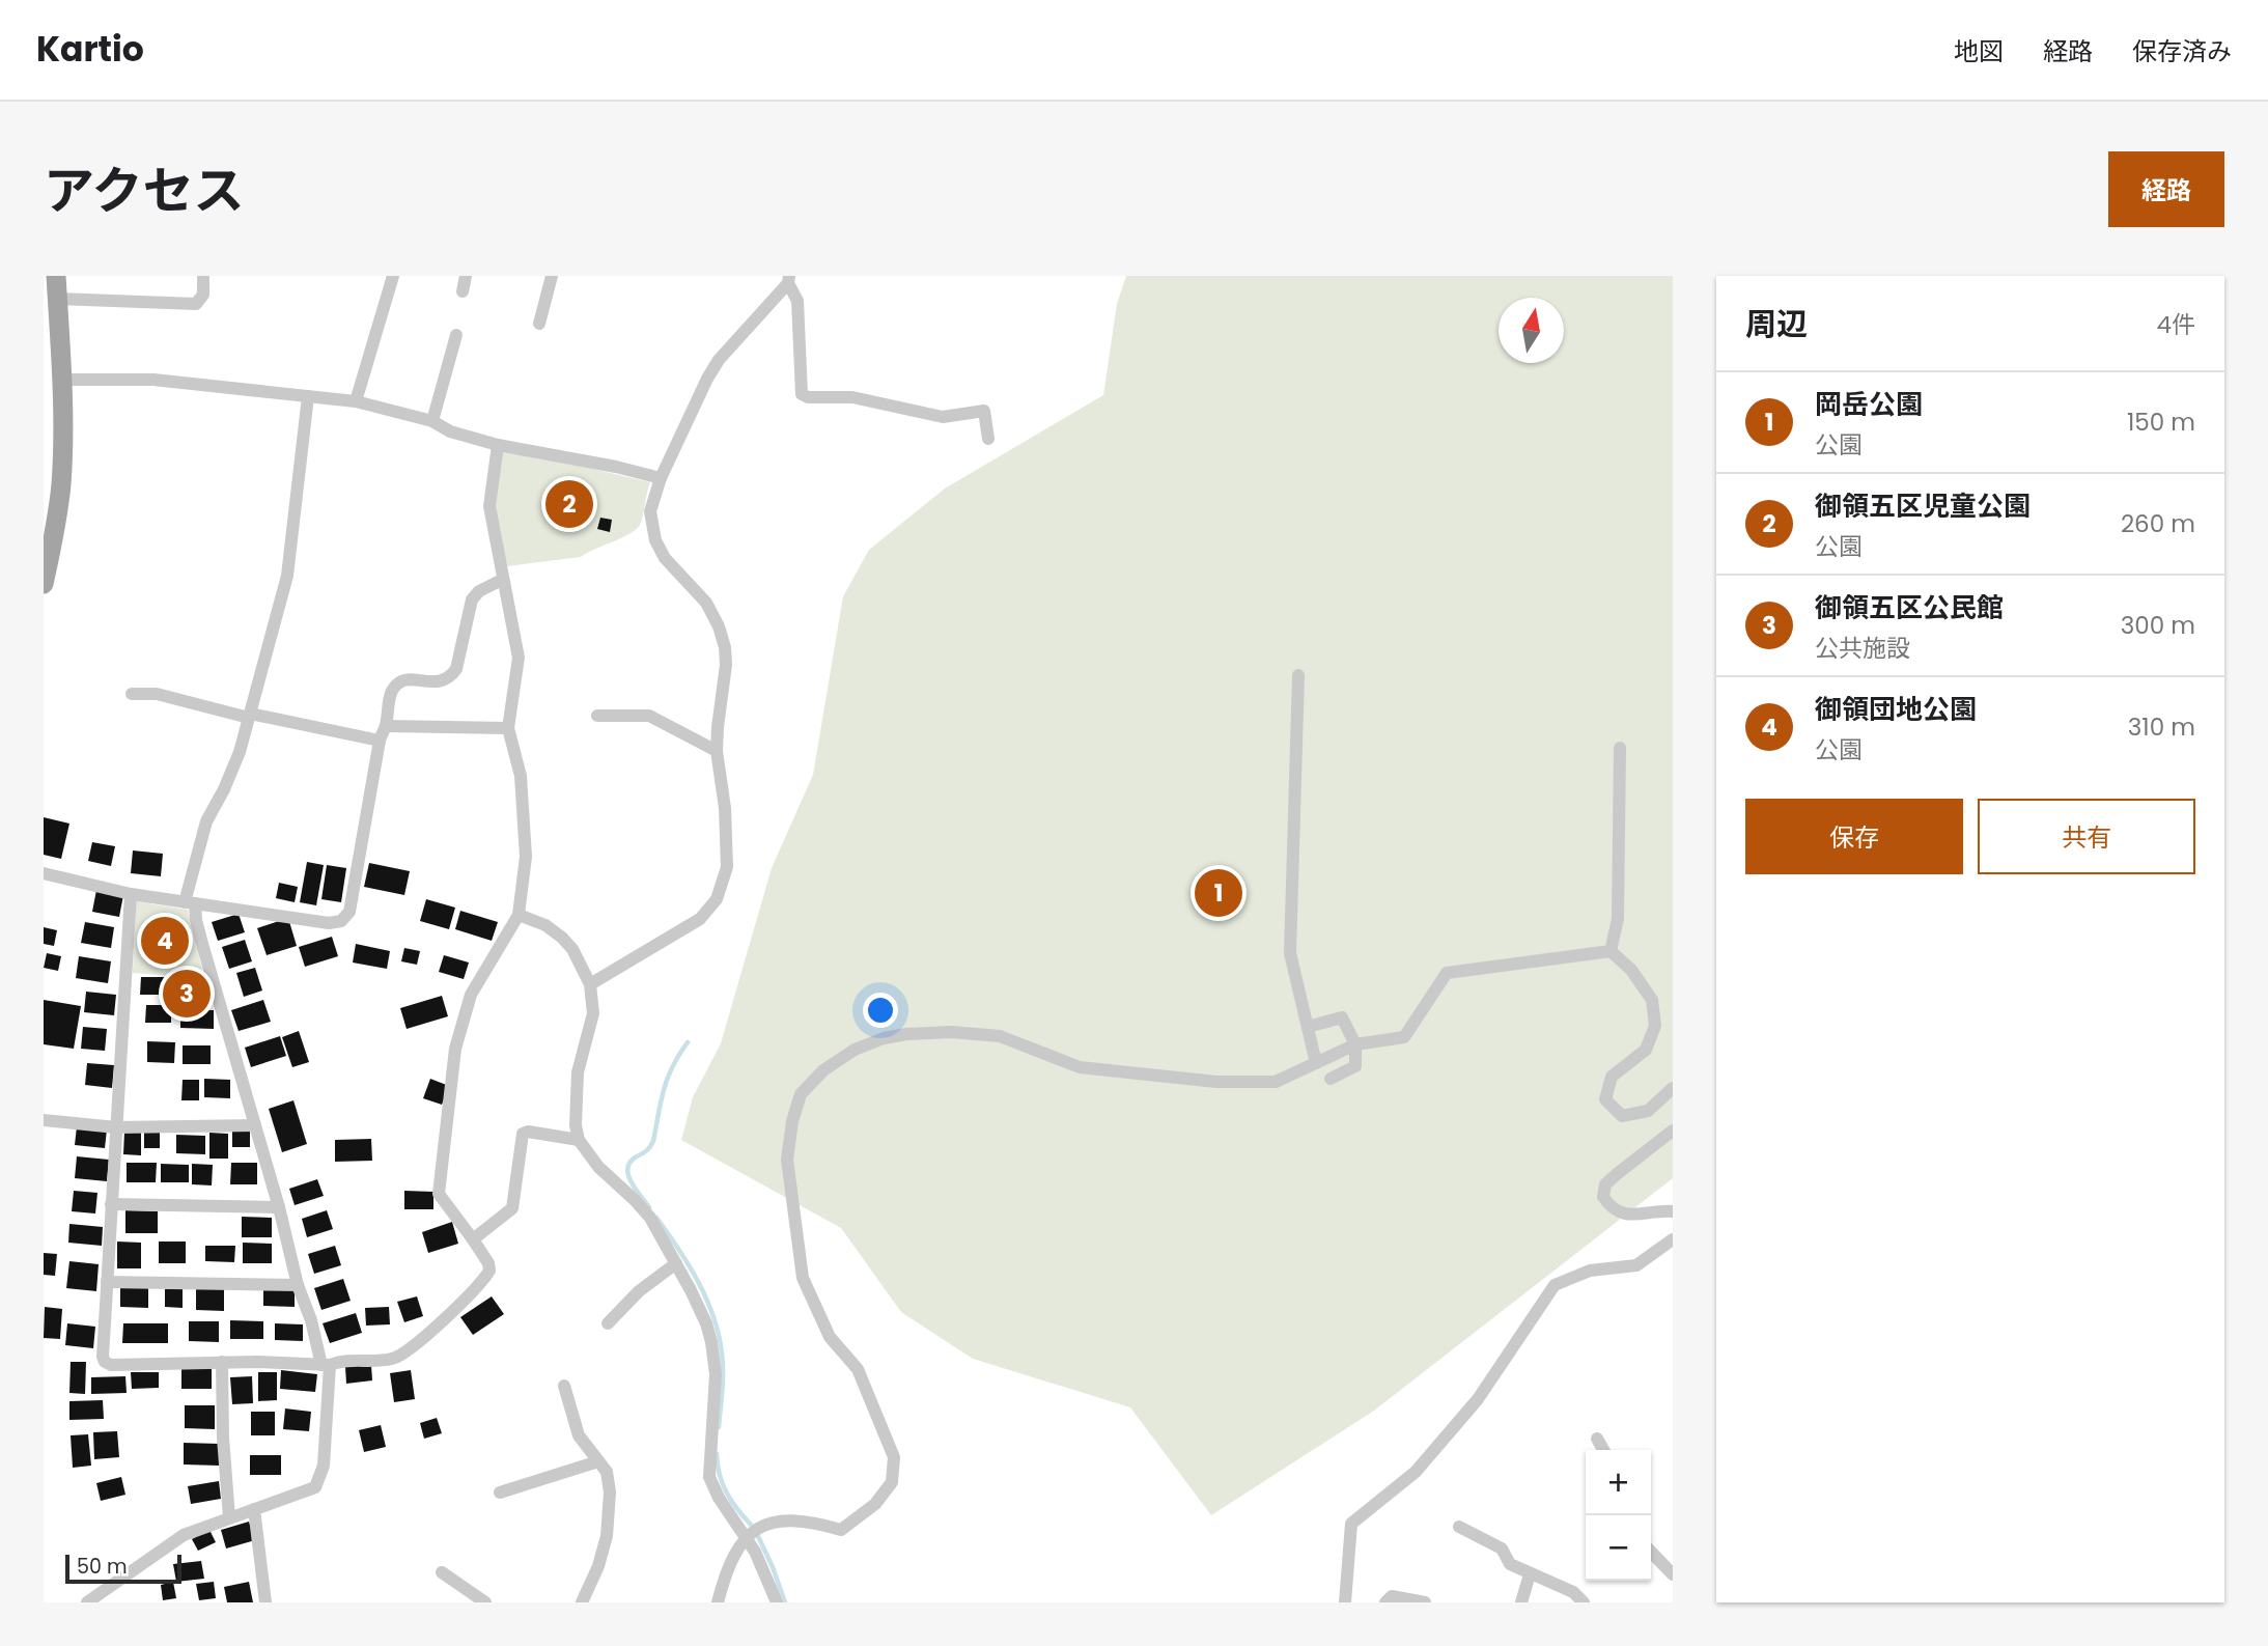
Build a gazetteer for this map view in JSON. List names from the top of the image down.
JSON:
{
  "scale_bar": "50 m",
  "north": "top",
  "page": {
    "header": "Kartio",
    "nav": ["地図", "経路", "保存済み"],
    "title": "アクセス",
    "buttons": [
      "経路",
      ["保存", "共有"]
    ],
    "heading": ["周辺", "4件"],
    "list": [
      {
        "mark": "1",
        "name": "岡岳公園",
        "note": "公園",
        "value": "150 m"
      },
      {
        "mark": "2",
        "name": "御領五区児童公園",
        "note": "公園",
        "value": "260 m"
      },
      {
        "mark": "3",
        "name": "御領五区公民館",
        "note": "公共施設",
        "value": "300 m"
      },
      {
        "mark": "4",
        "name": "御領団地公園",
        "note": "公園",
        "value": "310 m"
      }
    ],
    "pins": [
      "2",
      "1",
      "4",
      "3"
    ],
    "map_buttons": ["+", "−"],
    "scale": "50 m"
  }
}
